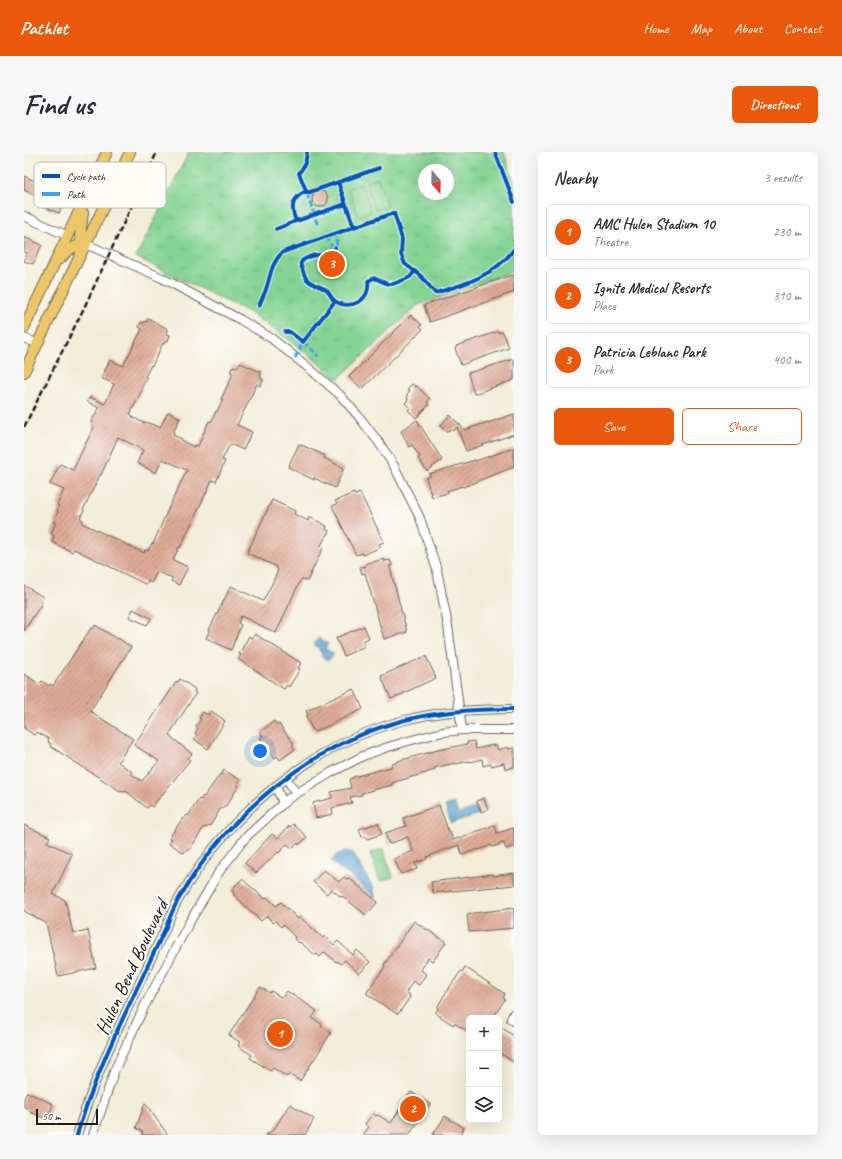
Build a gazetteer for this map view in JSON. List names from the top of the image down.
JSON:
{
  "streets": {
    "street": ["Hulen Bend Boulevard"]
  },
  "legend": ["Cycle path", "Path"],
  "scale_bar": "50 m",
  "north": "bottom",
  "page": {
    "header": "Pathlet",
    "nav": [
      "Home",
      "Map",
      "About",
      "Contact"
    ],
    "buttons": [
      "Directions",
      ["Save", "Share"]
    ],
    "title": "Find us",
    "heading": ["Nearby", "3 results"],
    "list": [
      {
        "mark": "1",
        "name": "AMC Hulen Stadium 10",
        "note": "Theatre",
        "value": "230 m"
      },
      {
        "mark": "2",
        "name": "Ignite Medical Resorts",
        "note": "Place",
        "value": "310 m"
      },
      {
        "mark": "3",
        "name": "Patricia Leblanc Park",
        "note": "Park",
        "value": "400 m"
      }
    ],
    "pins": ["3", "1", "2"],
    "map_buttons": ["+", "−"],
    "scale": "50 m"
  }
}
